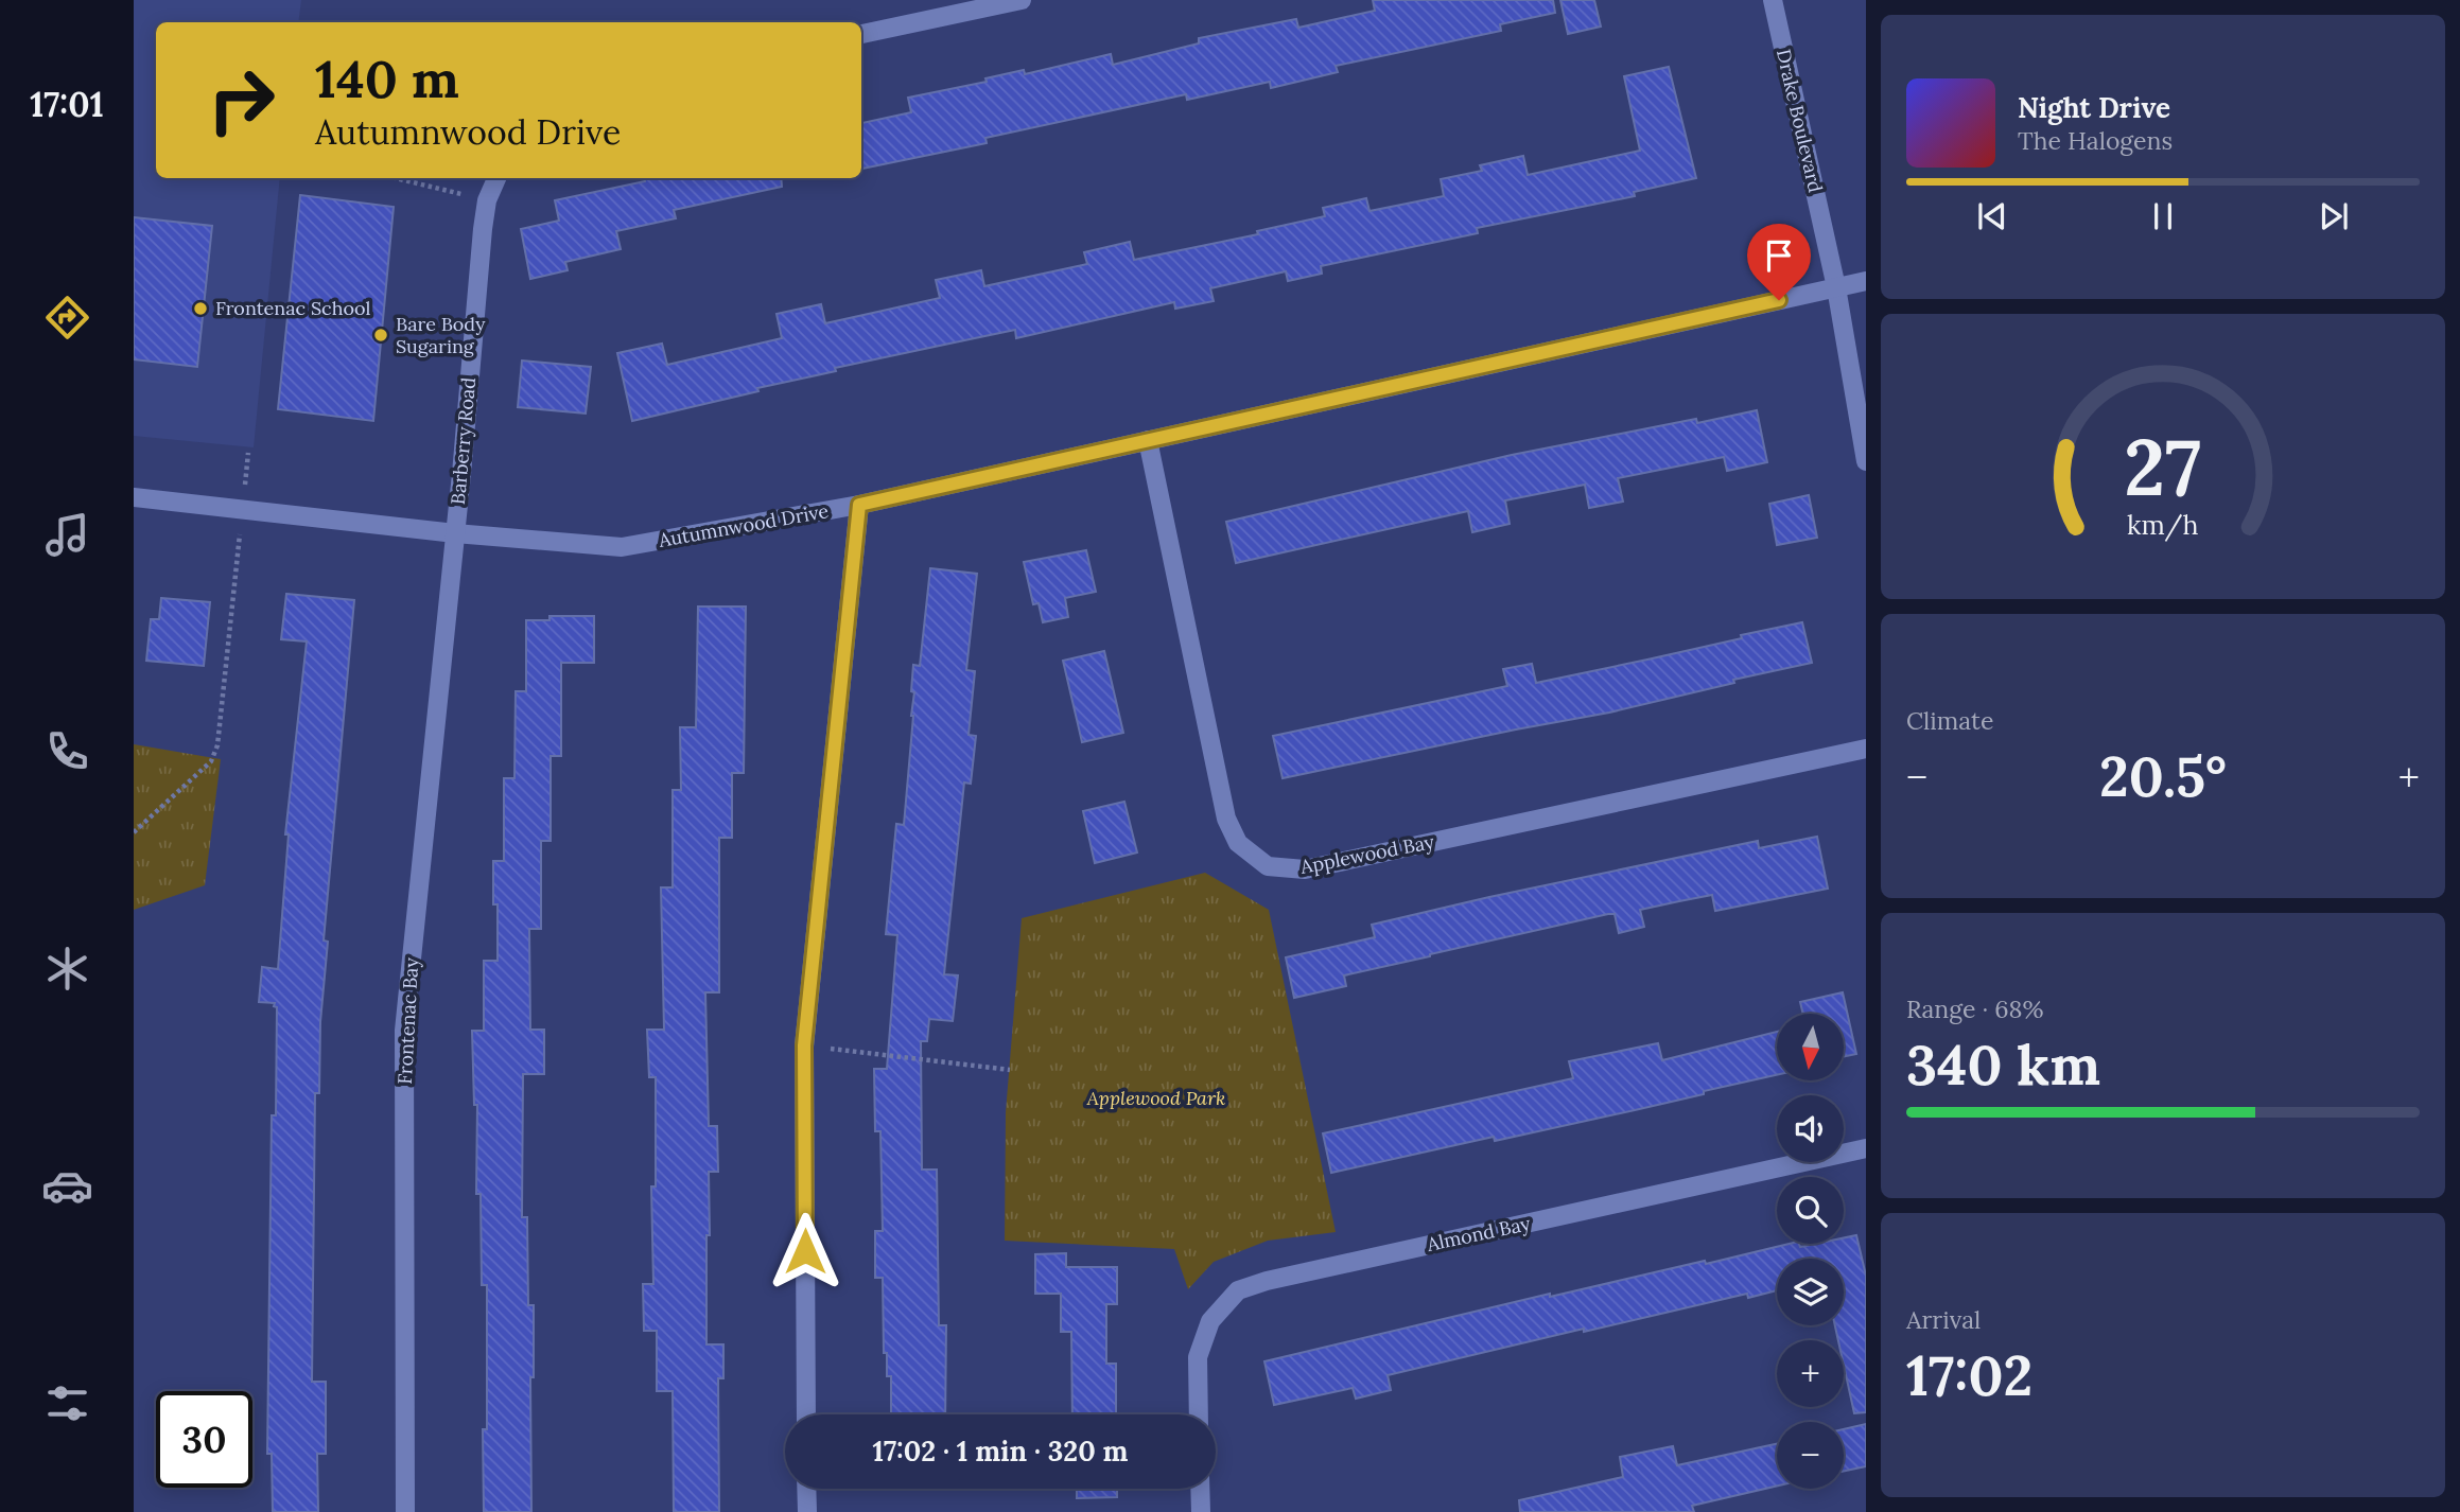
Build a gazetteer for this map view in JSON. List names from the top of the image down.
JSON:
{
  "streets": {
    "street": [
      "Drake Boulevard",
      "Barberry Road",
      "Autumnwood Drive",
      "Applewood Bay",
      "Frontenac Bay",
      "Almond Bay"
    ]
  },
  "crossings": [
    ["Drake Boulevard", "Autumnwood Drive"],
    ["Barberry Road", "Autumnwood Drive"],
    ["Barberry Road", "Frontenac Bay"],
    ["Autumnwood Drive", "Applewood Bay"],
    ["Autumnwood Drive", "Frontenac Bay"]
  ],
  "parks": ["Applewood Park"],
  "places": ["Frontenac School", "Bare Body Sugaring"],
  "north": "bottom",
  "page": {
    "tabs": "17:01",
    "turn": ["140 m", "Autumnwood Drive"],
    "song": ["Night Drive", "The Halogens"],
    "tile": [
      "Climate",
      ["Range · 68%", "340 km"],
      ["Arrival", "17:02"]
    ],
    "heat": ["−", "20.5°", "+"],
    "map_buttons": ["+", "−"],
    "limit": "30",
    "trip": "17:02 · 1 min · 320 m",
    "gauge": ["27", "km/h"]
  }
}
